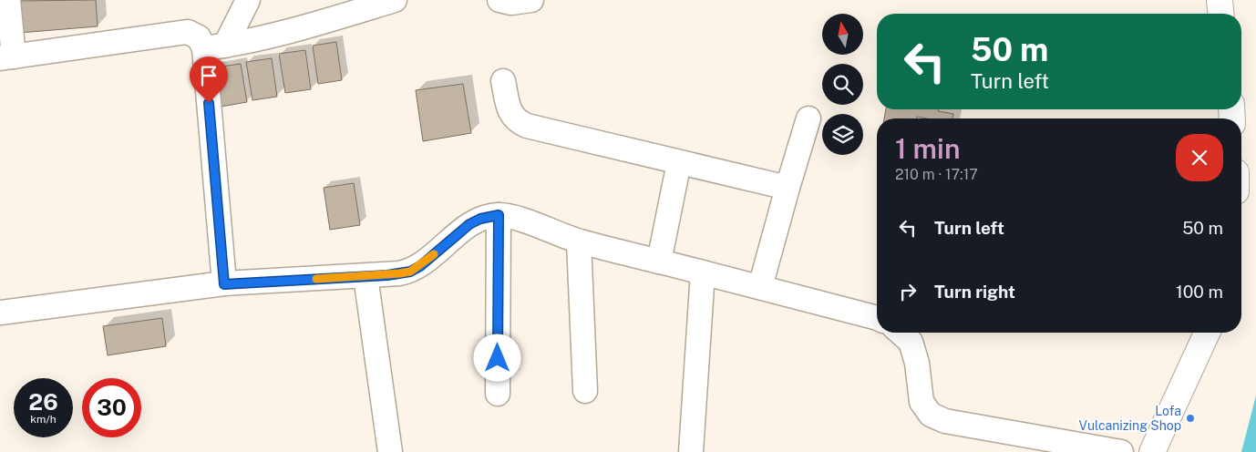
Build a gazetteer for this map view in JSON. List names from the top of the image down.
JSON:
{
  "places": ["Lofa Vulcanizing Shop"],
  "north": "top",
  "page": {
    "turn": ["50 m", "Turn left"],
    "heading": ["1 min", "210 m · 17:17"],
    "list": [
      {
        "name": "Turn left",
        "value": "50 m"
      },
      {
        "name": "Turn right",
        "value": "100 m"
      }
    ],
    "speed": "26 km/h",
    "limit": "30"
  }
}
